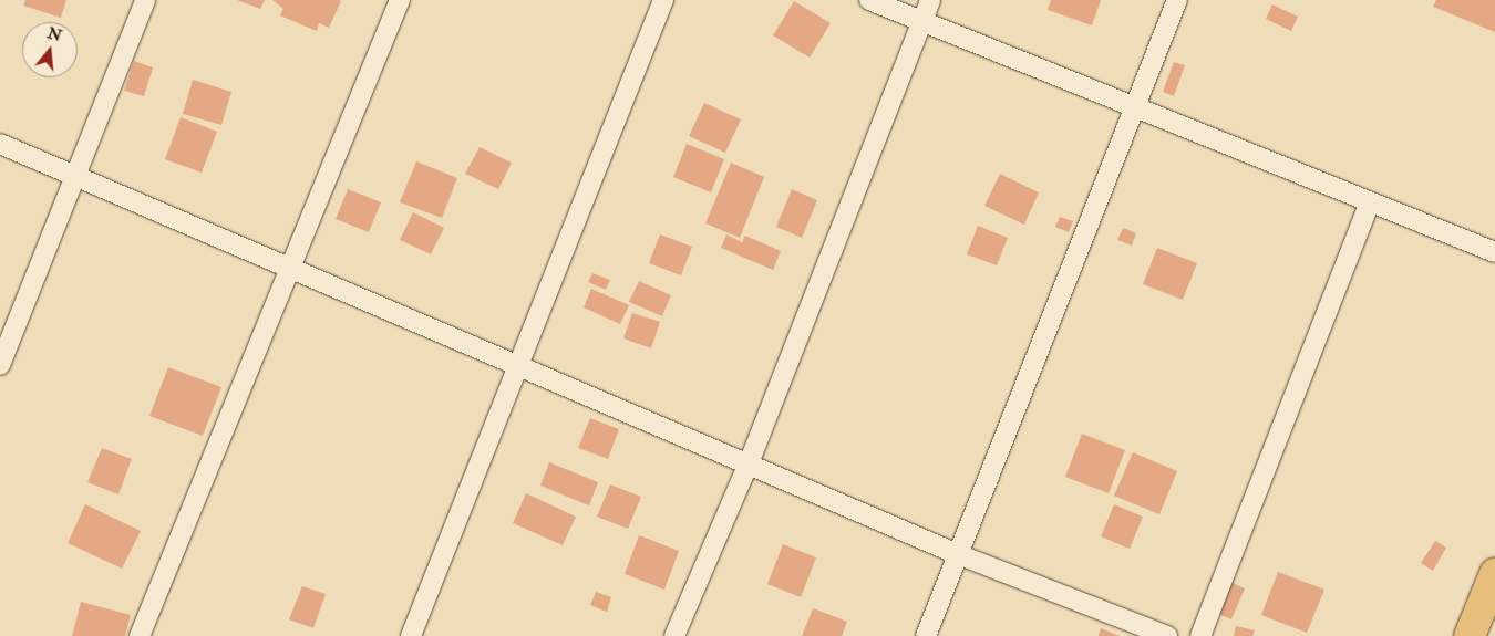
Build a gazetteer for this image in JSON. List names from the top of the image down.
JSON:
{
  "north": "top"
}
